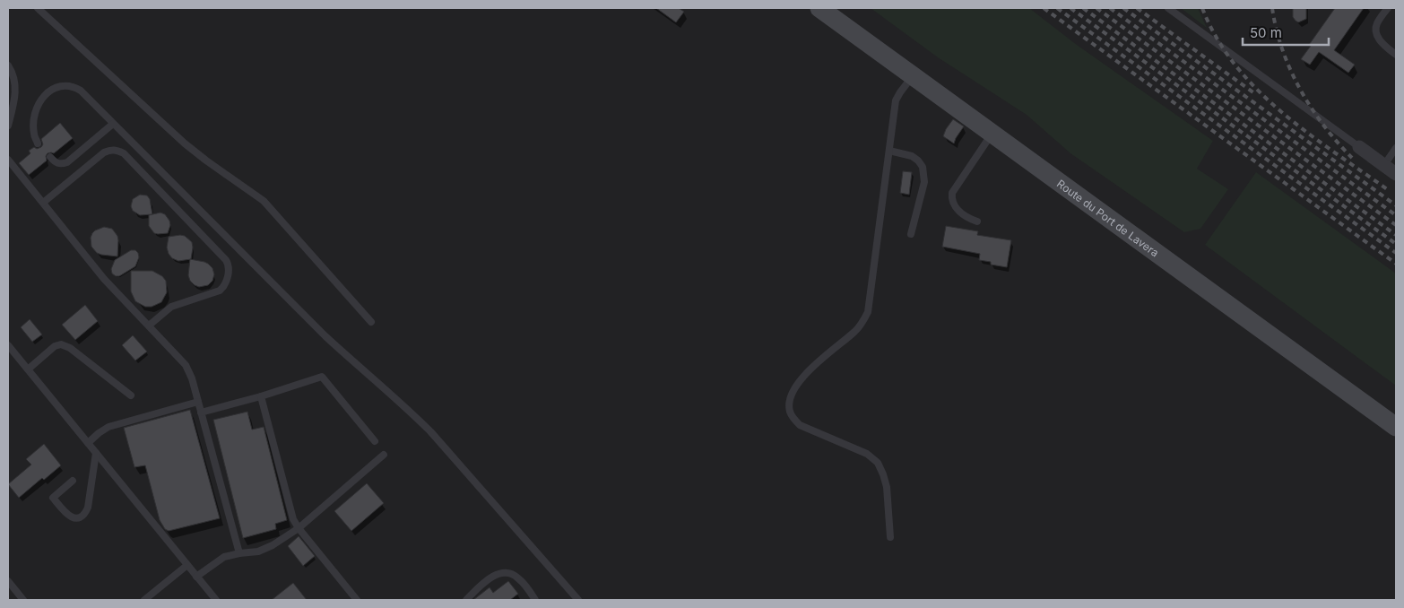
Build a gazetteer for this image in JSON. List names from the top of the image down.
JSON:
{
  "streets": {
    "street": ["Route du Port de Lavera"]
  },
  "scale_bar": "50 m"
}
